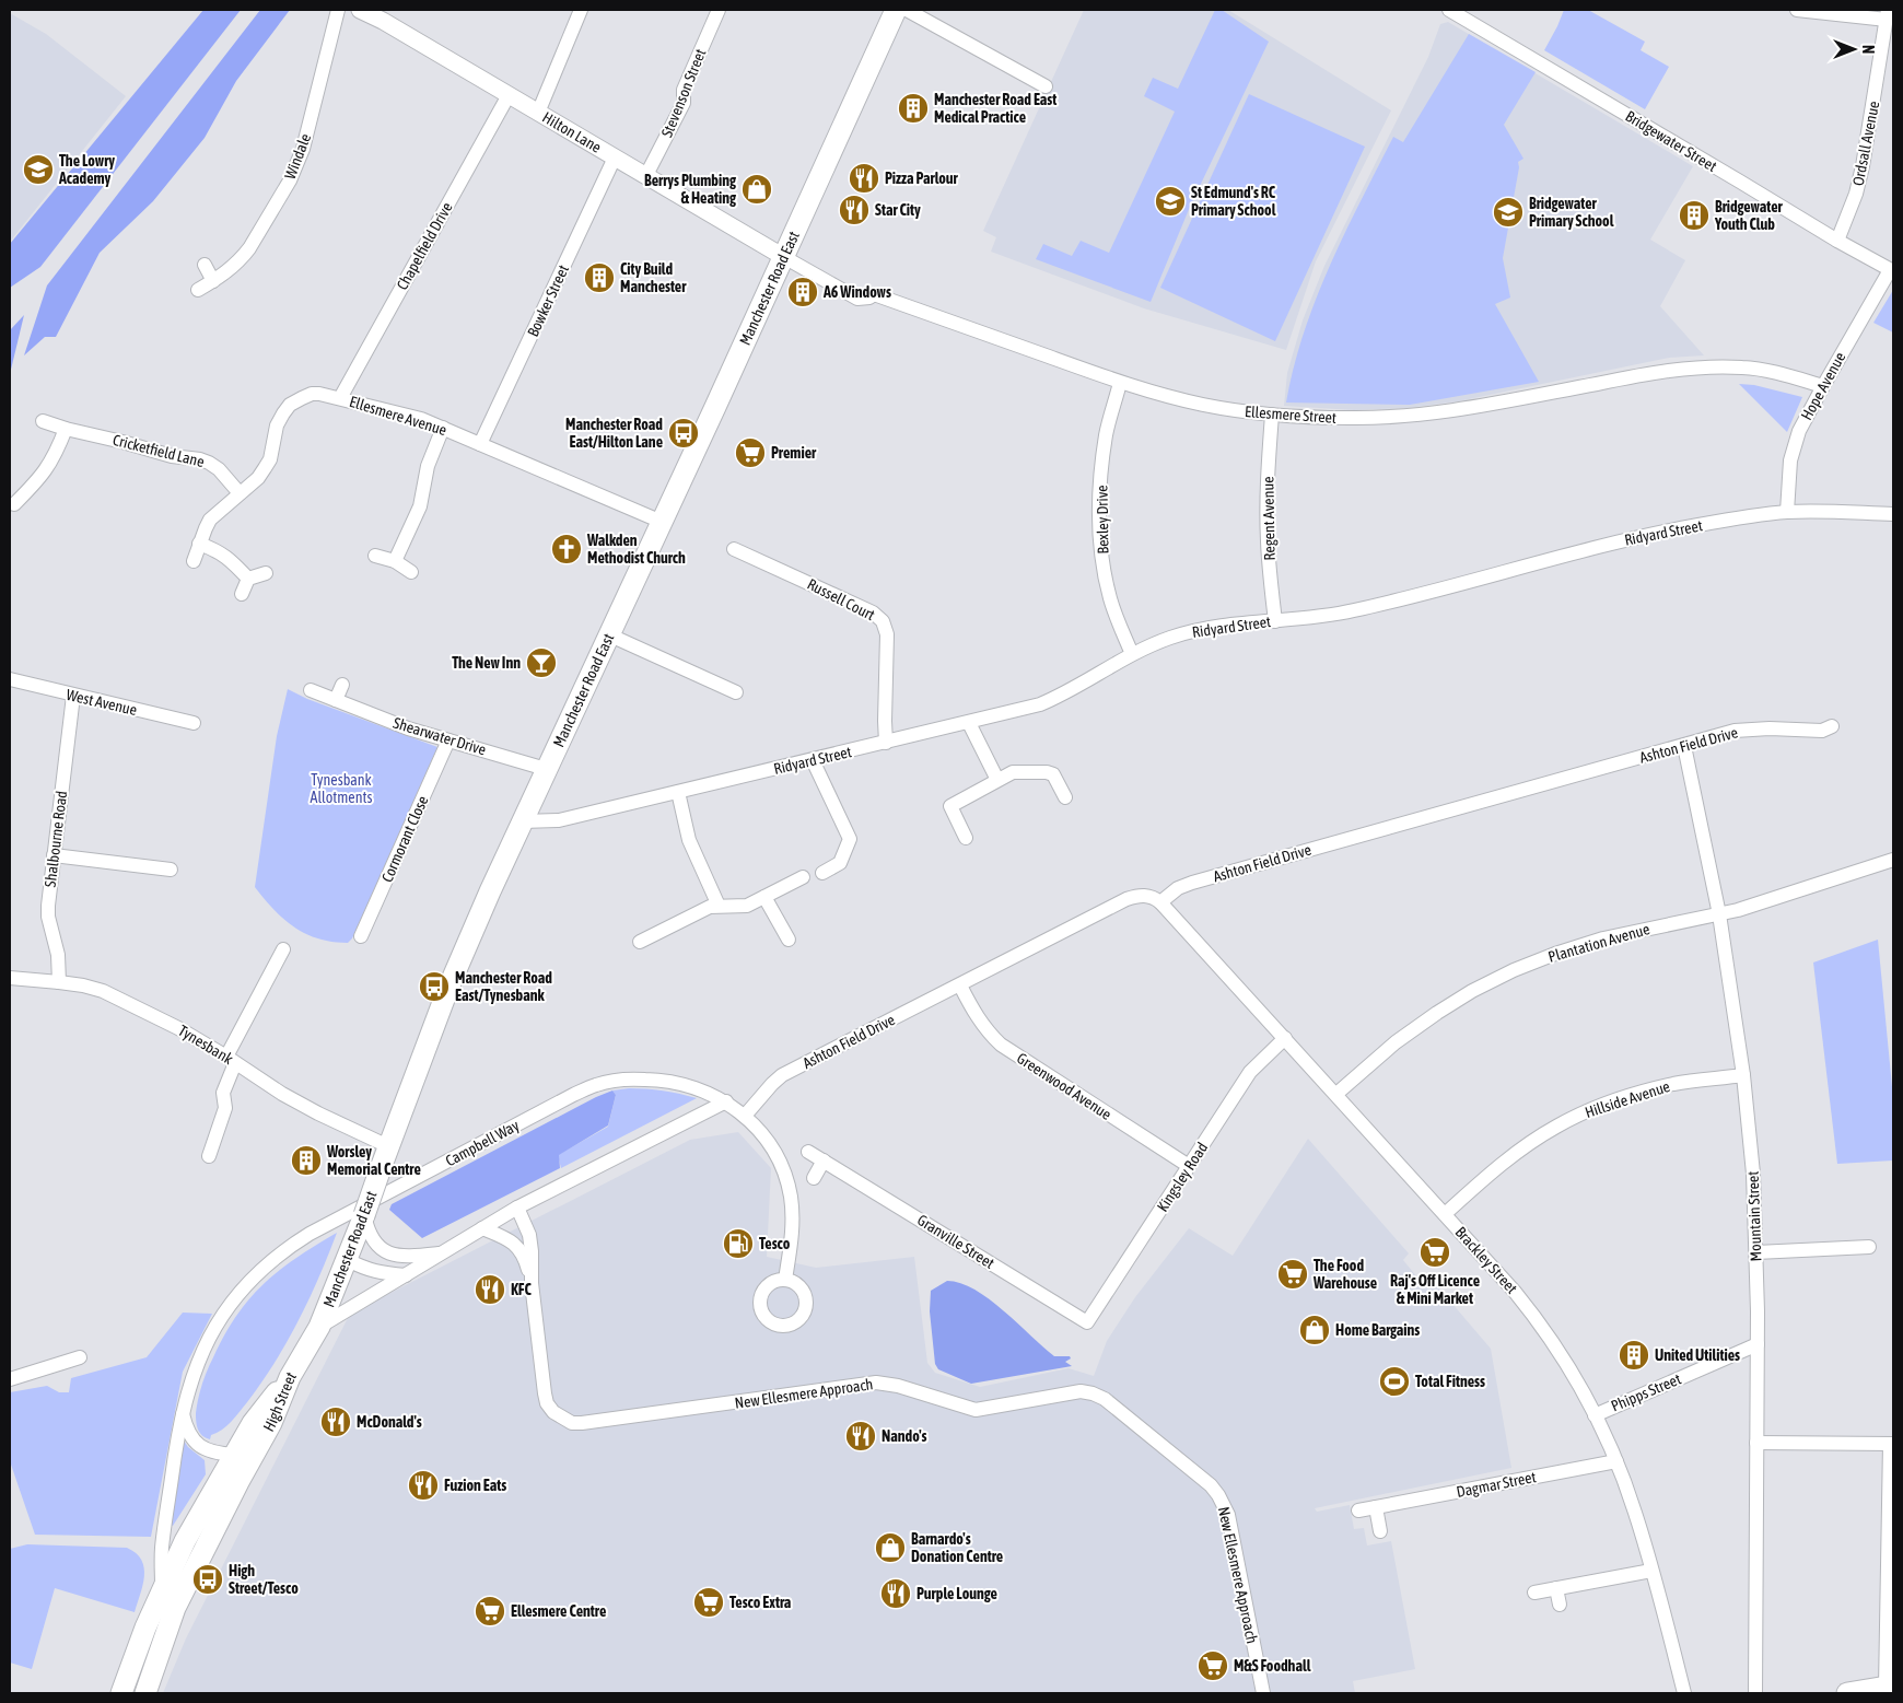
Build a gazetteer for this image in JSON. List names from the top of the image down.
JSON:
{
  "streets": {
    "main road": ["Manchester Road East", "High Street"],
    "street": [
      "Stevenson Street",
      "Hilton Lane",
      "Bridgewater Street",
      "Ordsall Avenue",
      "Windale",
      "Chapelfield Drive",
      "Bowker Street",
      "Hope Avenue",
      "Ellesmere Street",
      "Ellesmere Avenue",
      "Cricketfield Lane",
      "Regent Avenue",
      "Bexley Drive",
      "Ridyard Street",
      "Russell Court",
      "West Avenue",
      "Shearwater Drive",
      "Ashton Field Drive",
      "Shalbourne Road",
      "Cormorant Close",
      "Plantation Avenue",
      "Tynesbank",
      "Greenwood Avenue",
      "Hillside Avenue",
      "Campbell Way",
      "Kingsley Road",
      "Mountain Street",
      "Granville Street",
      "Brackley Street",
      "Phipps Street",
      "New Ellesmere Approach",
      "Dagmar Street"
    ]
  },
  "crossings": [
    ["Stevenson Street", "Hilton Lane"],
    ["Hilton Lane", "Chapelfield Drive"],
    ["Hilton Lane", "Manchester Road East"],
    ["Hilton Lane", "Bowker Street"],
    ["Hilton Lane", "Ellesmere Street"],
    ["Bridgewater Street", "Ordsall Avenue"],
    ["Bridgewater Street", "Hope Avenue"],
    ["Chapelfield Drive", "Ellesmere Avenue"],
    ["Manchester Road East", "Ellesmere Street"],
    ["Manchester Road East", "Ellesmere Avenue"],
    ["Manchester Road East", "Ridyard Street"],
    ["Manchester Road East", "Shearwater Drive"],
    ["Manchester Road East", "Tynesbank"],
    ["Manchester Road East", "High Street"],
    ["Bowker Street", "Ellesmere Avenue"],
    ["Hope Avenue", "Ellesmere Street"],
    ["Hope Avenue", "Ridyard Street"],
    ["Ellesmere Street", "Regent Avenue"],
    ["Ellesmere Street", "Bexley Drive"],
    ["Ellesmere Avenue", "Cricketfield Lane"],
    ["Regent Avenue", "Ridyard Street"],
    ["Bexley Drive", "Ridyard Street"],
    ["Ridyard Street", "Russell Court"],
    ["West Avenue", "Shalbourne Road"],
    ["Shearwater Drive", "Cormorant Close"],
    ["Ashton Field Drive", "Greenwood Avenue"],
    ["Ashton Field Drive", "Campbell Way"],
    ["Ashton Field Drive", "Mountain Street"],
    ["Ashton Field Drive", "Brackley Street"],
    ["Shalbourne Road", "Tynesbank"],
    ["Plantation Avenue", "Mountain Street"],
    ["Plantation Avenue", "Brackley Street"],
    ["Greenwood Avenue", "Kingsley Road"],
    ["Hillside Avenue", "Mountain Street"],
    ["Hillside Avenue", "Brackley Street"],
    ["Campbell Way", "High Street"],
    ["Kingsley Road", "Granville Street"],
    ["Kingsley Road", "Brackley Street"],
    ["Mountain Street", "Phipps Street"],
    ["Brackley Street", "Phipps Street"],
    ["Brackley Street", "Dagmar Street"]
  ],
  "parks": ["Tynesbank Allotments"],
  "places": {
    "building": [
      "Manchester Road East Medical Practice",
      "Bridgewater Youth Club",
      "City Build Manchester",
      "A6 Windows",
      "Worsley Memorial Centre",
      "United Utilities"
    ],
    "school or university": ["The Lowry Academy", "St Edmund's RC Primary School", "Bridgewater Primary School"],
    "restaurant": [
      "Pizza Parlour",
      "Star City",
      "KFC",
      "McDonald's",
      "Nando's",
      "Fuzion Eats",
      "Purple Lounge"
    ],
    "shop": ["Berrys Plumbing & Heating", "Home Bargains", "Barnardo's Donation Centre"],
    "bus stop": ["Manchester Road East/Hilton Lane", "Manchester Road East/Tynesbank", "High Street/Tesco"],
    "supermarket": [
      "Premier",
      "Raj's Off Licence & Mini Market",
      "The Food Warehouse",
      "Tesco Extra",
      "Ellesmere Centre",
      "M&S Foodhall"
    ],
    "church": ["Walkden Methodist Church"],
    "bar": ["The New Inn"],
    "fuel station": ["Tesco"],
    "sports": ["Total Fitness"]
  },
  "north": "right"
}
